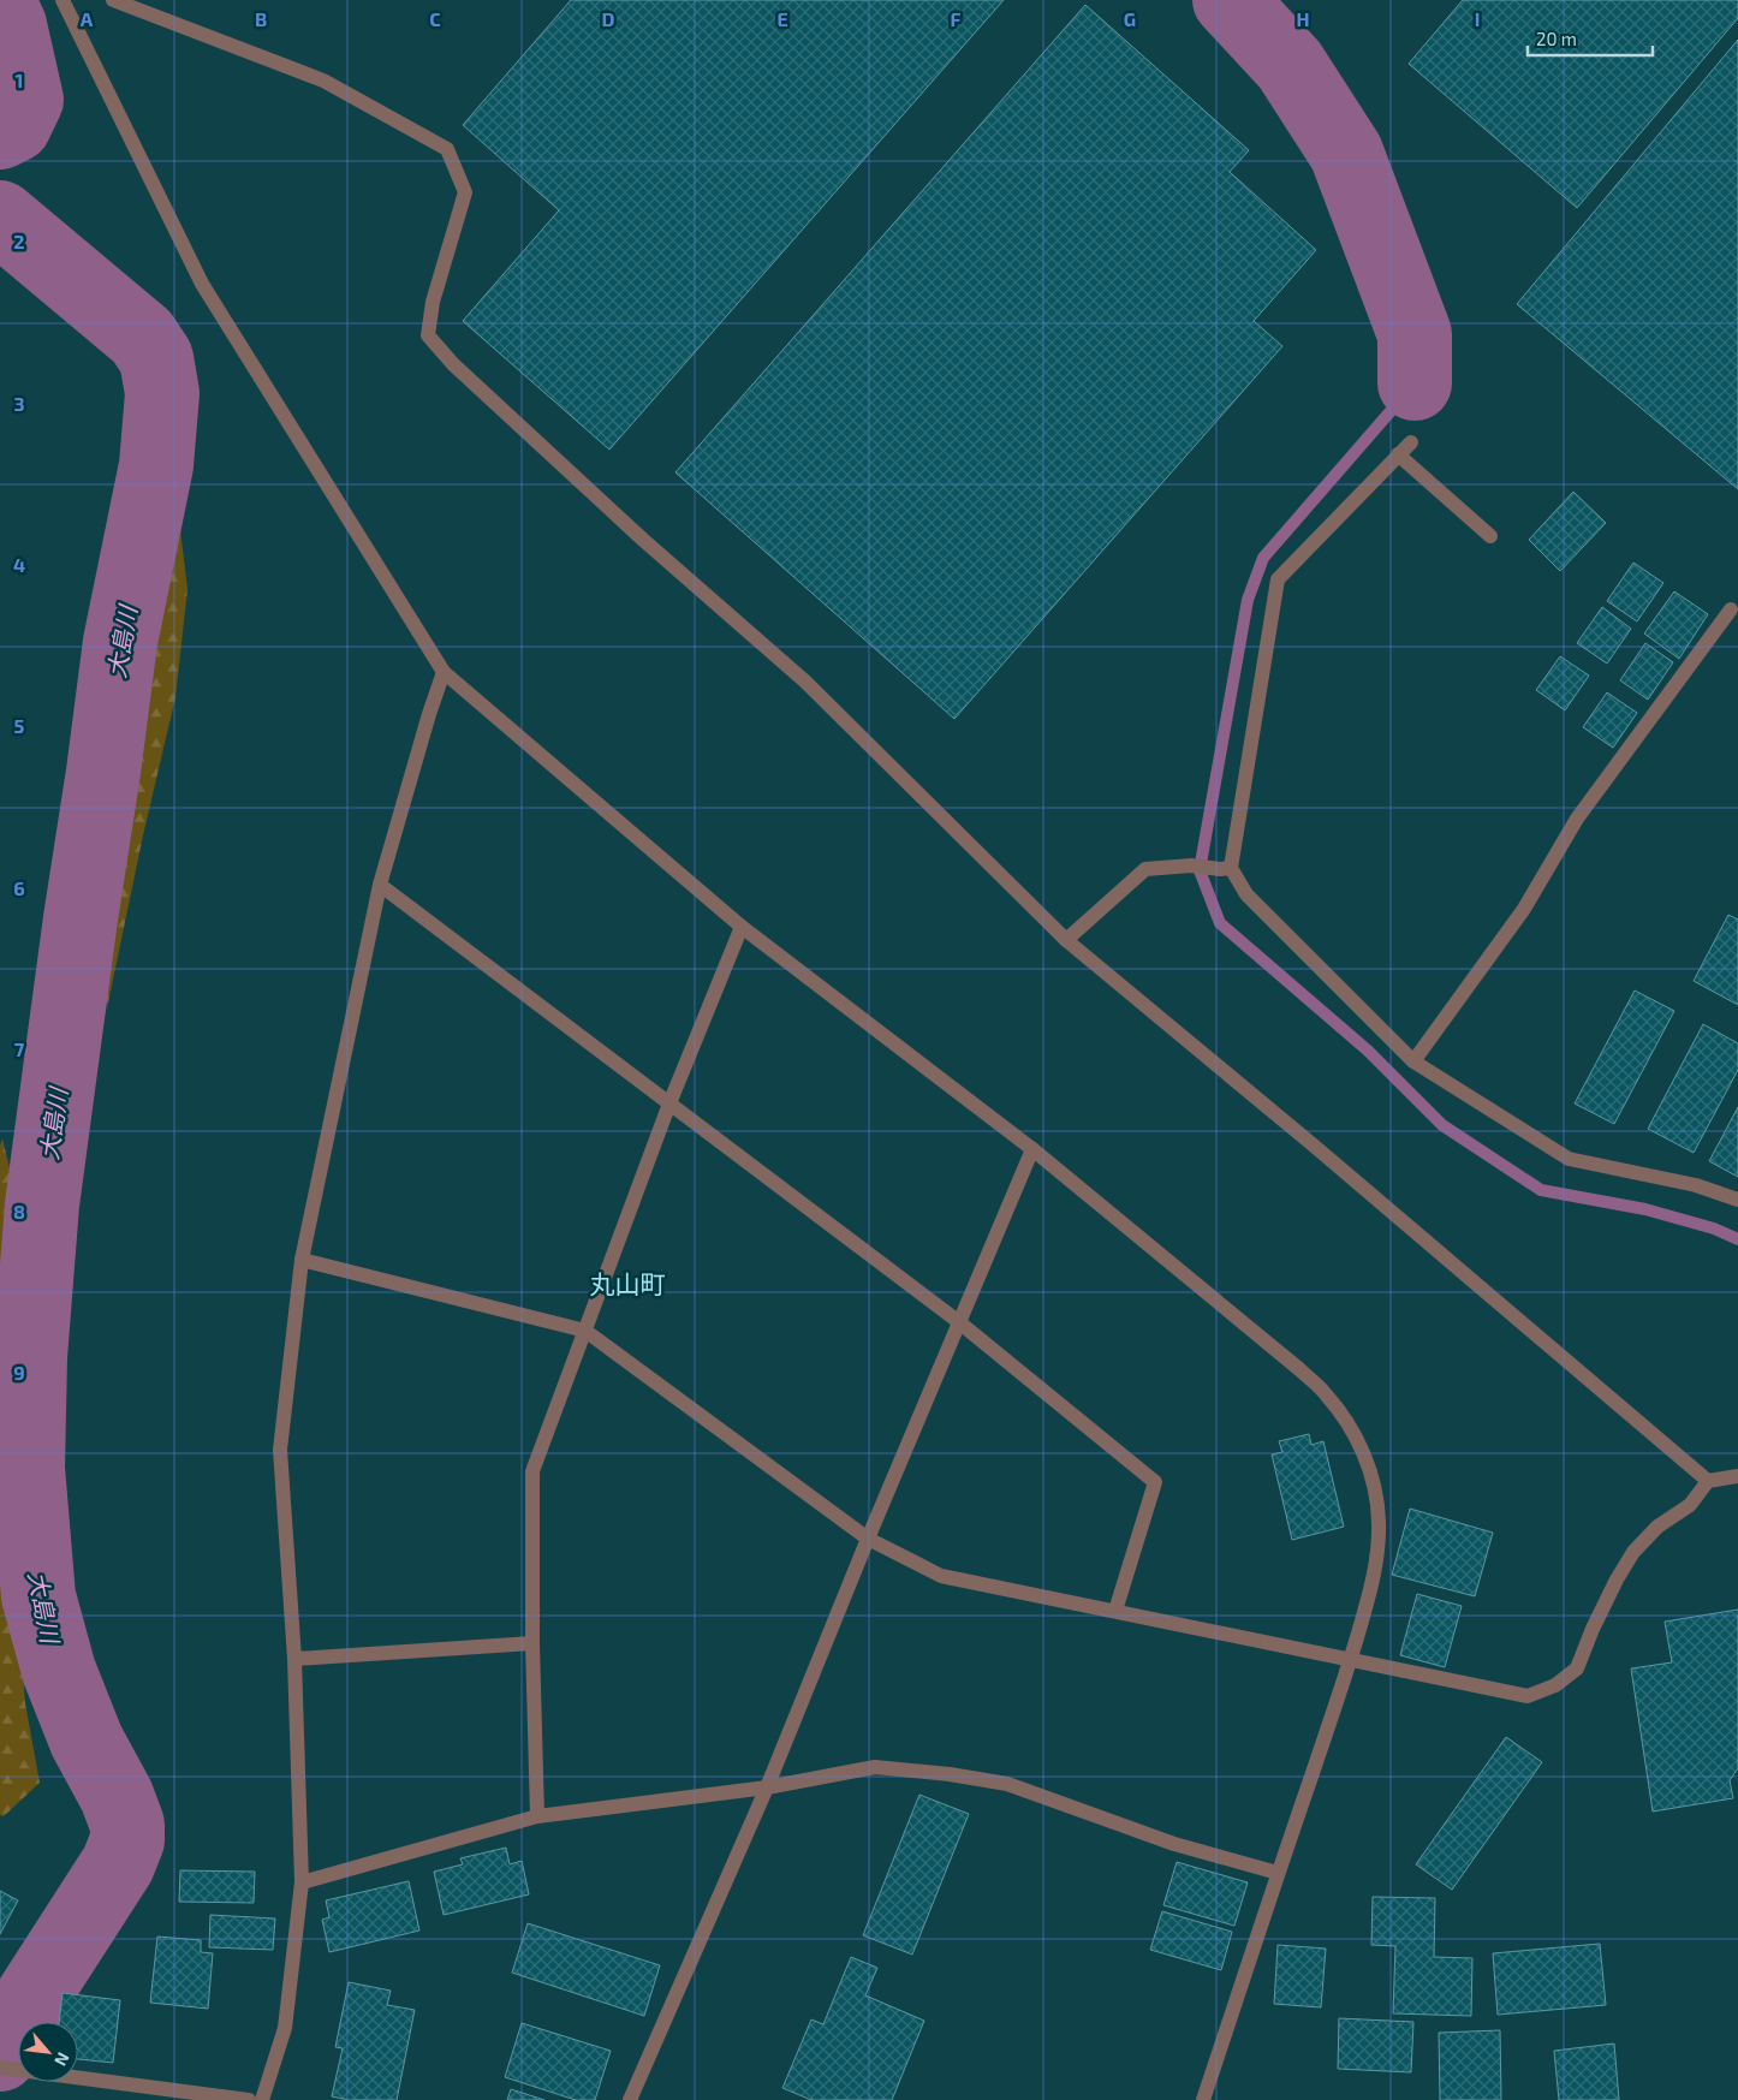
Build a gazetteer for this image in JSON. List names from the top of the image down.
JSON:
{
  "districts": ["丸山町"],
  "water": ["大島川"],
  "scale_bar": "20 m",
  "north": "bottom right",
  "grid": {
    "columns": [
      "A",
      "B",
      "C",
      "D",
      "E",
      "F",
      "G",
      "H",
      "I"
    ],
    "rows": [
      "1",
      "2",
      "3",
      "4",
      "5",
      "6",
      "7",
      "8",
      "9"
    ]
  }
}
